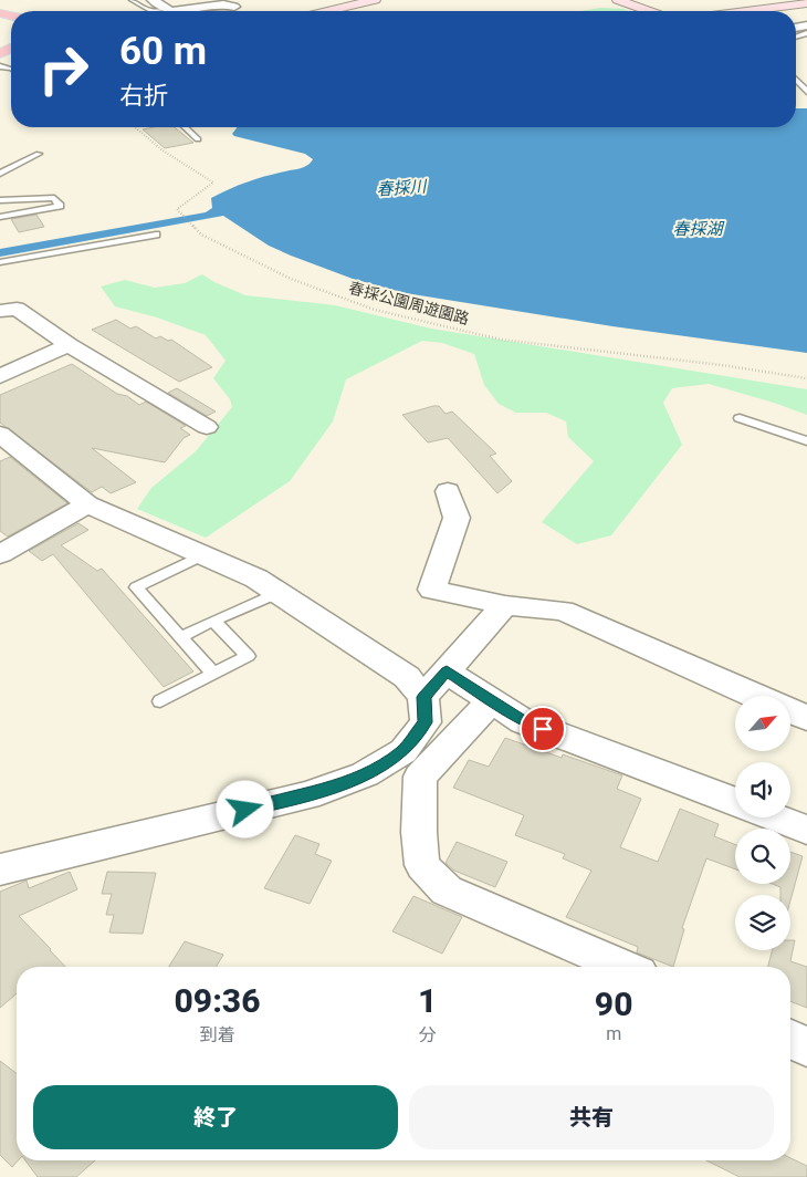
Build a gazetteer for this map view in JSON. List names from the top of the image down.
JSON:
{
  "streets": {
    "path": ["春採公園周遊園路"]
  },
  "water": ["春採川", "春採湖"],
  "north": "top right",
  "page": {
    "turn": ["60 m", "右折"],
    "eta": [
      "09:36",
      "到着",
      "1",
      "分",
      "90",
      "m"
    ],
    "buttons": ["終了", "共有"]
  }
}
